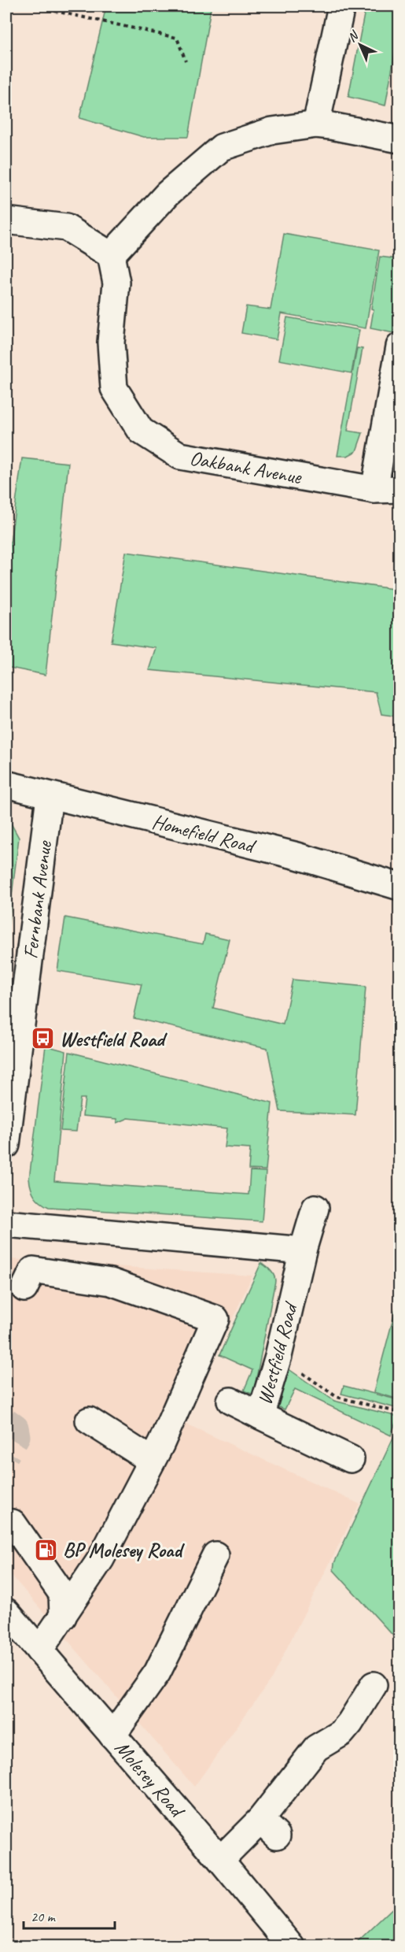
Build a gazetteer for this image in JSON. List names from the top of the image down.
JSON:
{
  "streets": {
    "street": [
      "Oakbank Avenue",
      "Homefield Road",
      "Fernbank Avenue",
      "Westfield Road",
      "Molesey Road"
    ]
  },
  "crossings": [
    ["Homefield Road", "Fernbank Avenue"]
  ],
  "places": {
    "bus stop": ["Westfield Road"],
    "fuel station": ["BP Molesey Road"]
  },
  "scale_bar": "20 m",
  "north": "top left"
}
